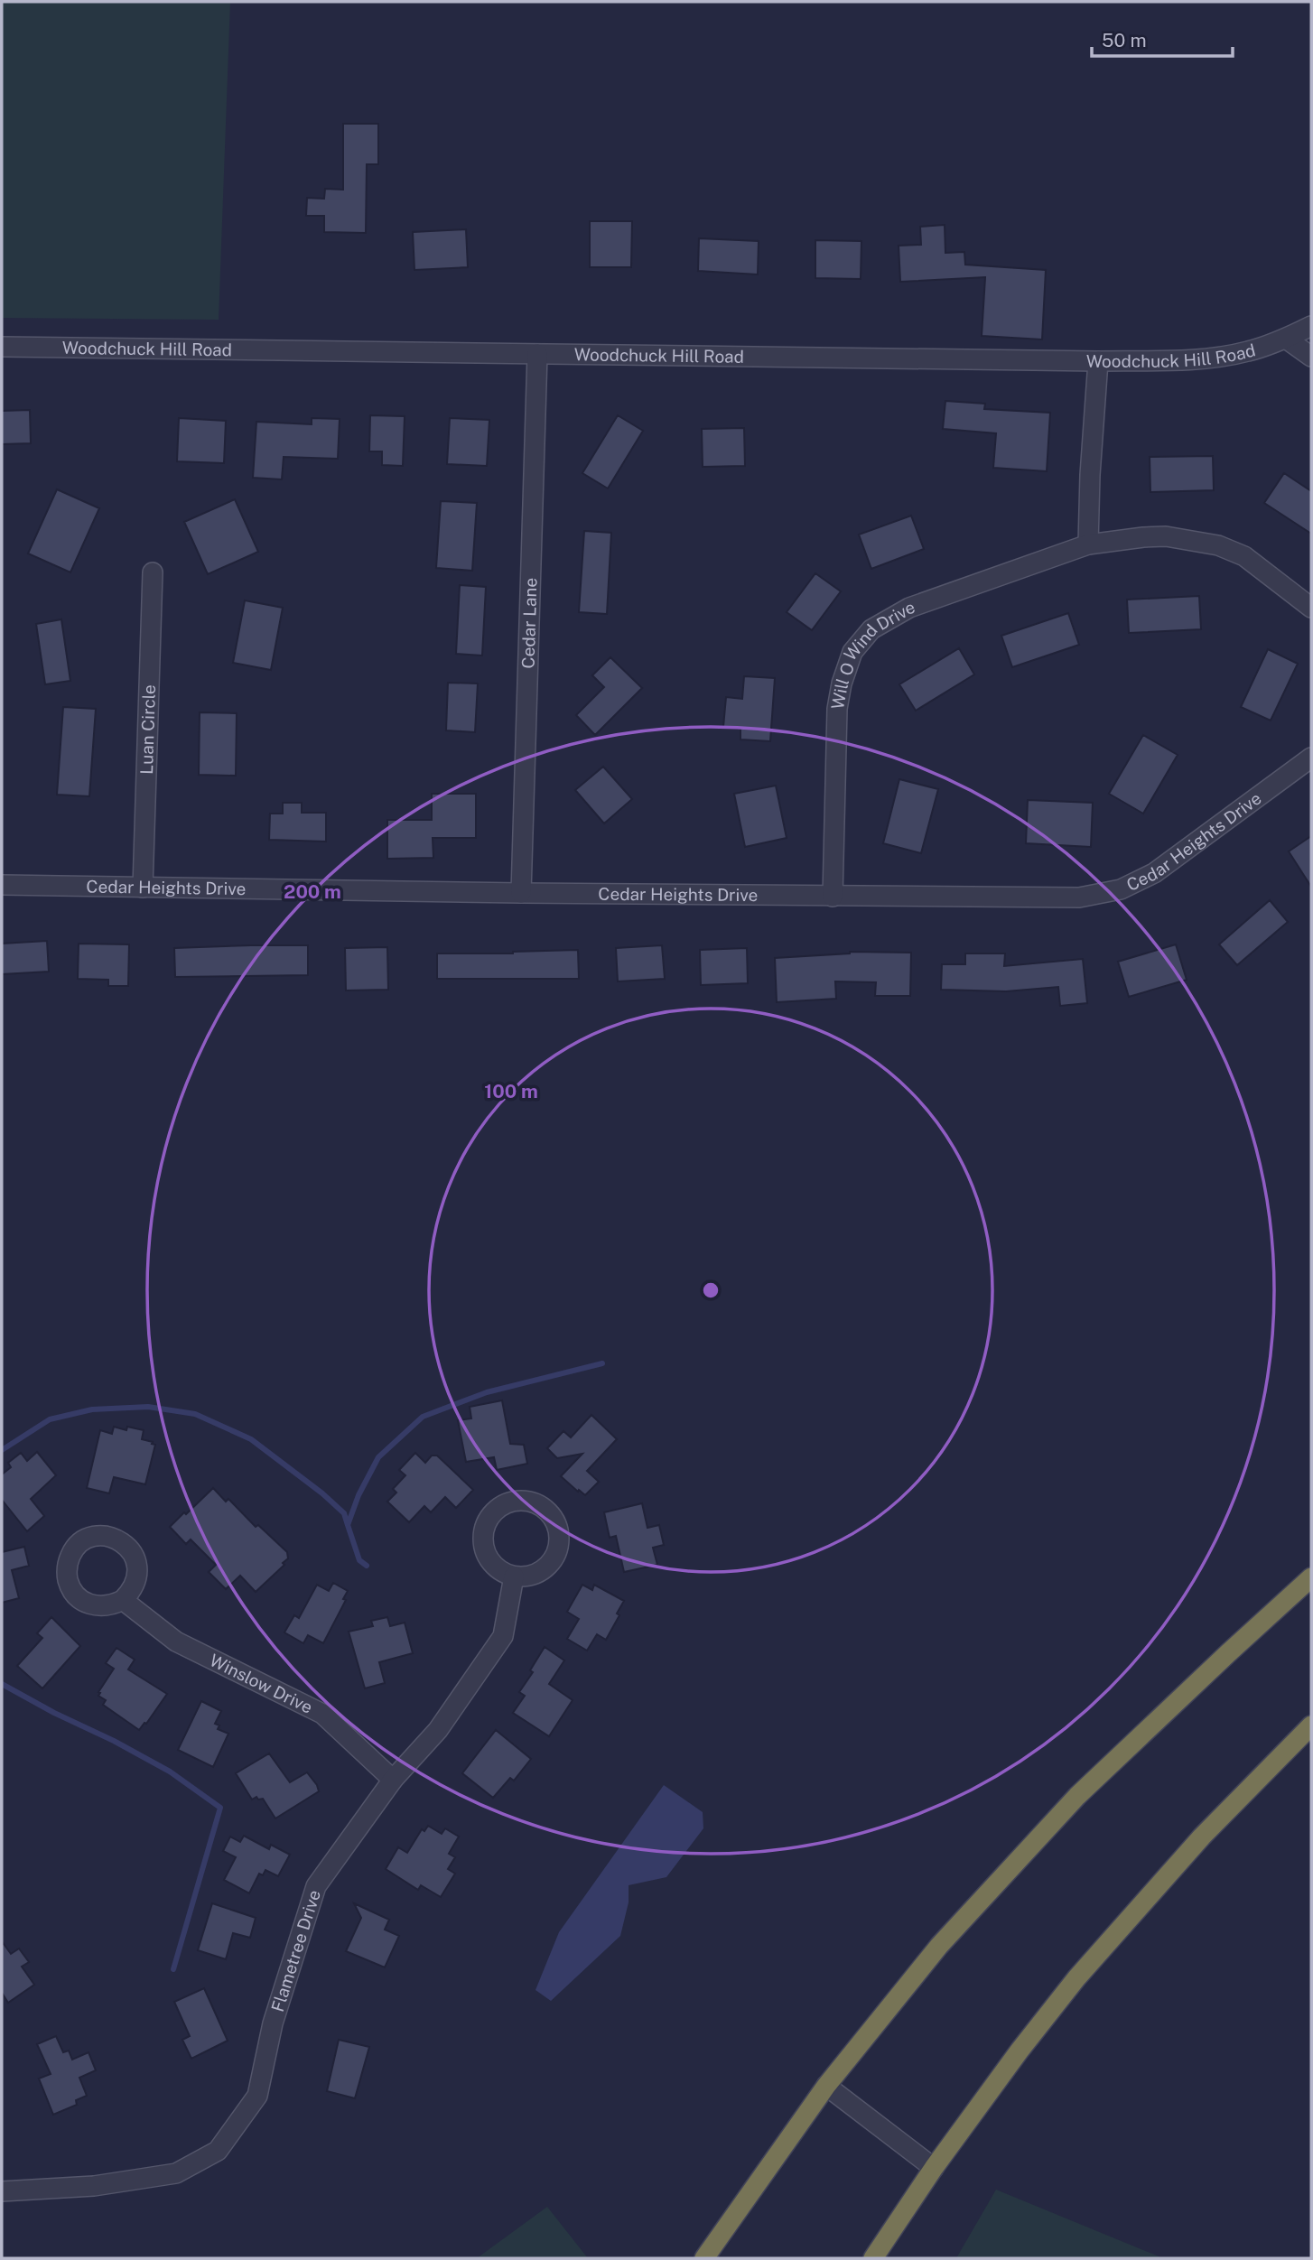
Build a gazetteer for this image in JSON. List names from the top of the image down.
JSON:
{
  "streets": {
    "street": [
      "Woodchuck Hill Road",
      "Cedar Lane",
      "Will O Wind Drive",
      "Luan Circle",
      "Cedar Heights Drive",
      "Winslow Drive",
      "Flametree Drive"
    ]
  },
  "crossings": [
    ["Woodchuck Hill Road", "Cedar Lane"],
    ["Cedar Lane", "Cedar Heights Drive"],
    ["Will O Wind Drive", "Cedar Heights Drive"],
    ["Luan Circle", "Cedar Heights Drive"],
    ["Winslow Drive", "Flametree Drive"]
  ],
  "scale_bar": "50 m",
  "rings": ["200 m", "100 m"]
}
